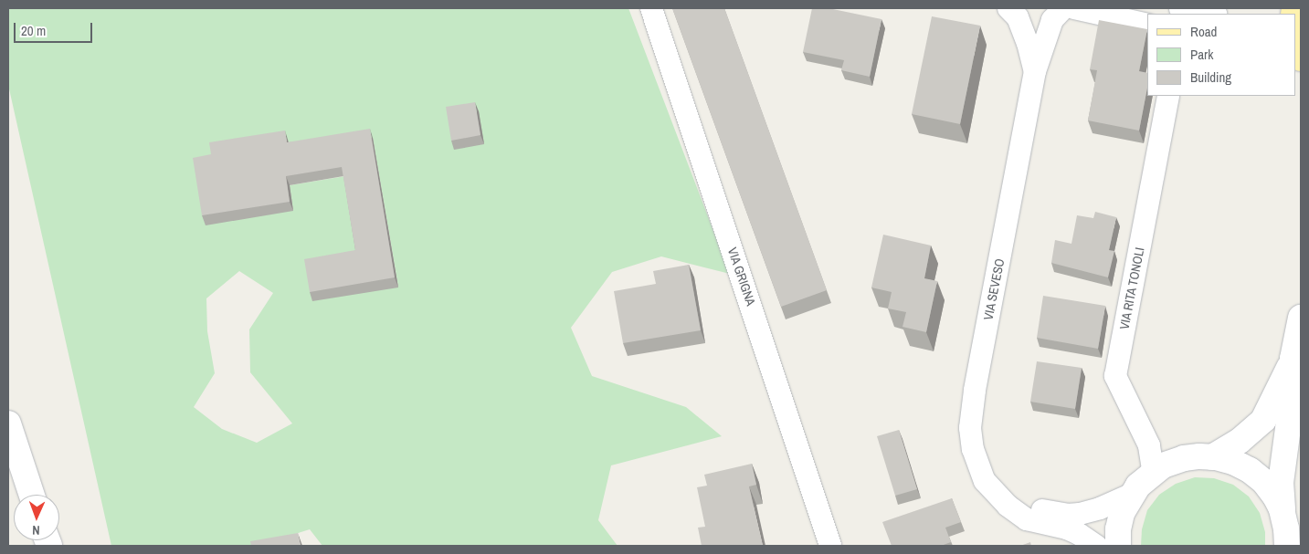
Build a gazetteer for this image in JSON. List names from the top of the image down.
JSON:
{
  "streets": {
    "street": ["VIA GRIGNA", "VIA RITA TONOLI", "VIA SEVESO"]
  },
  "legend": ["Road", "Park", "Building"],
  "scale_bar": "20 m",
  "north": "bottom"
}
